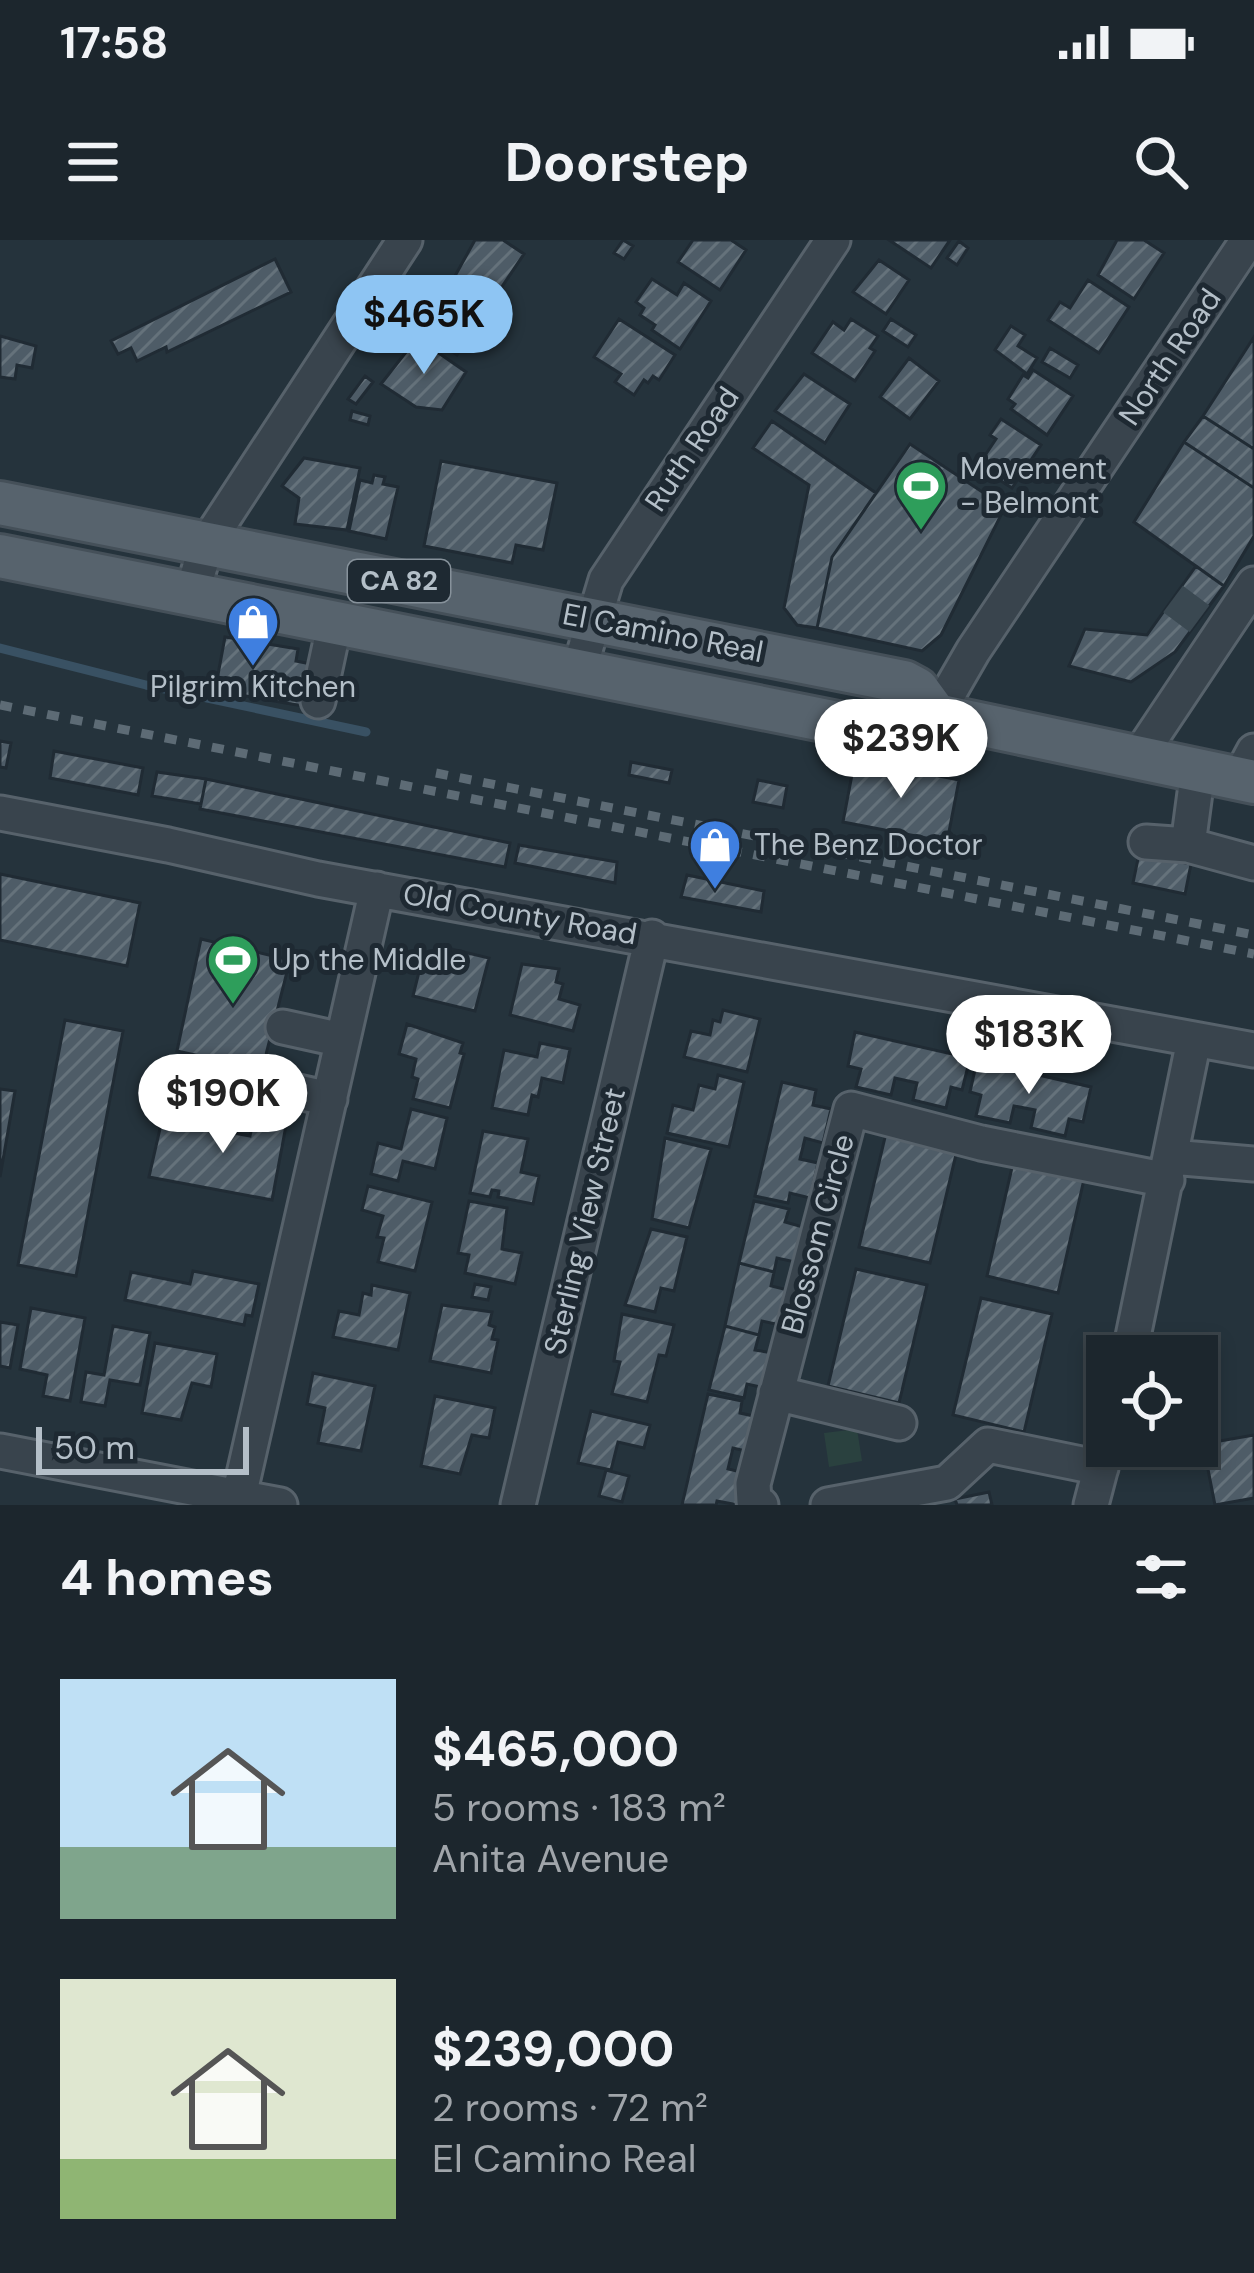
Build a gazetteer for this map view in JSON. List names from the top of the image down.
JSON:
{
  "streets": {
    "main road": ["CA 82", "El Camino Real"],
    "street": [
      "North Road",
      "Ruth Road",
      "Old County Road",
      "Sterling View Street",
      "Blossom Circle"
    ]
  },
  "crossings": [
    ["North Road", "CA 82"],
    ["North Road", "El Camino Real"],
    ["Ruth Road", "El Camino Real"],
    ["CA 82", "El Camino Real"],
    ["Old County Road", "Sterling View Street"]
  ],
  "places": {
    "sports": ["Movement - Belmont", "Up the Middle"],
    "shop": ["Pilgrim Kitchen", "The Benz Doctor"]
  },
  "scale_bar": "50 m",
  "page": {
    "status": "17:58",
    "header": "Doorstep",
    "price": [
      "$465K",
      "$239K",
      "$183K",
      "$190K"
    ],
    "scale": "50 m",
    "heading": "4 homes",
    "list": [
      {
        "name": "$465,000",
        "note": "5 rooms · 183 m² · Anita Avenue"
      },
      {
        "name": "$239,000",
        "note": "2 rooms · 72 m² · El Camino Real"
      }
    ]
  }
}
